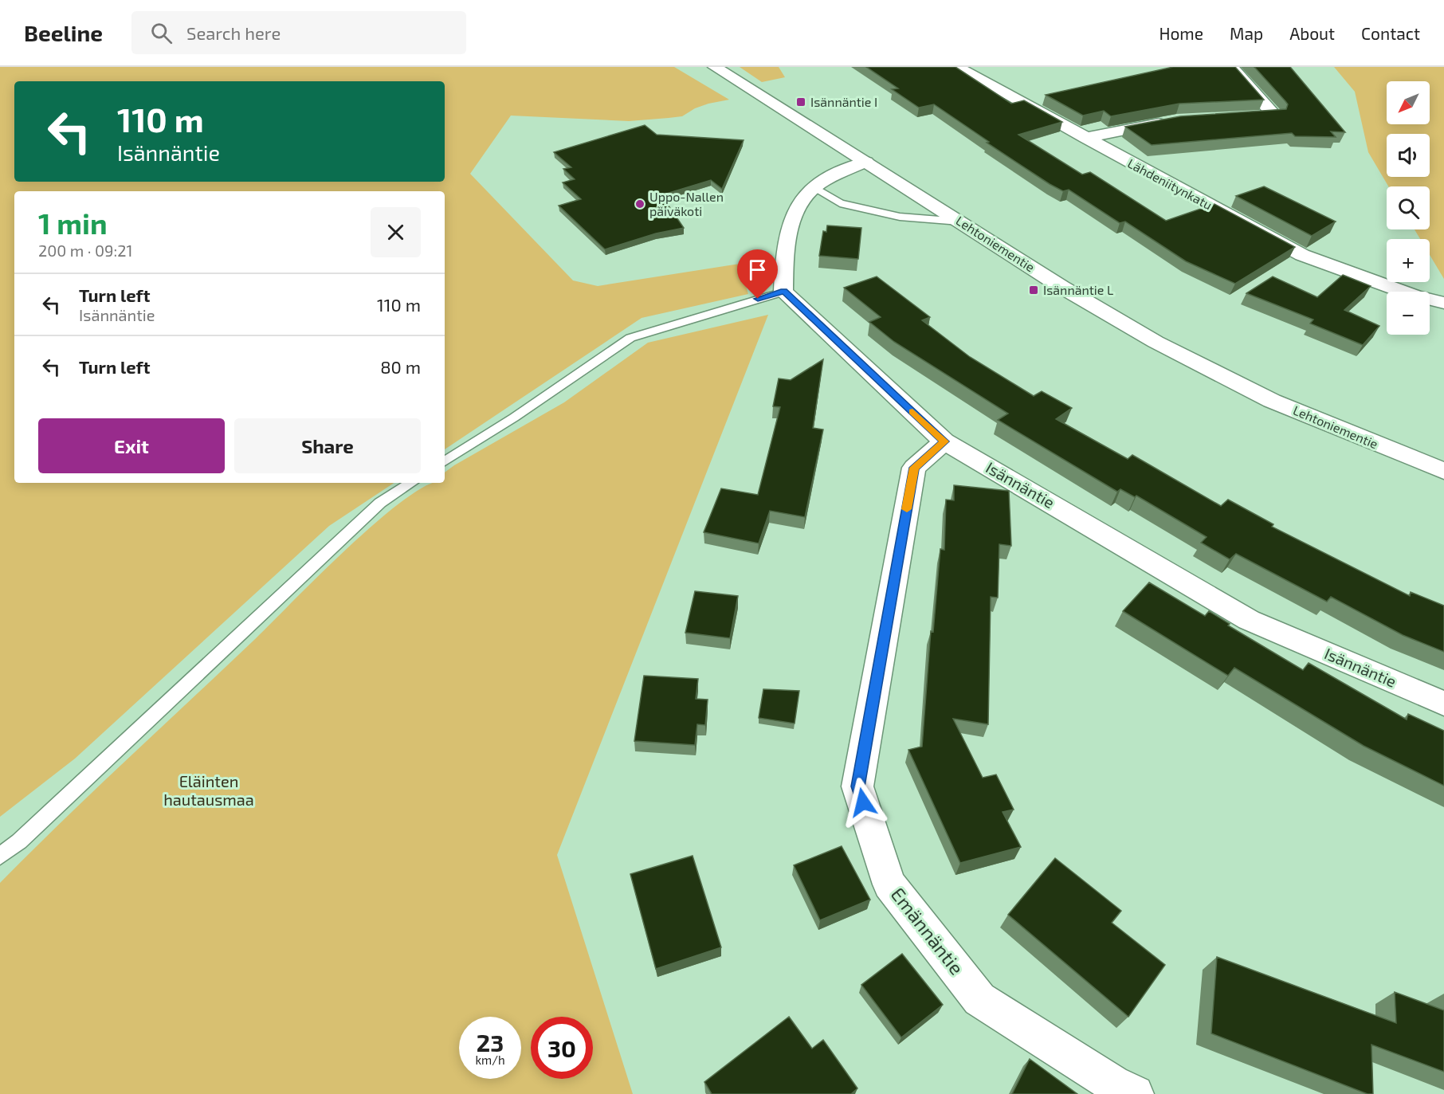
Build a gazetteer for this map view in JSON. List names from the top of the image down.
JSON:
{
  "streets": {
    "street": [
      "Lähdeniitynkatu",
      "Lehtoniementie",
      "Isännäntie",
      "Emännäntie"
    ]
  },
  "crossings": [
    ["Isännäntie", "Emännäntie"]
  ],
  "parks": ["Eläinten hautausmaa"],
  "places": {
    "transit": ["Isännäntie I", "Isännäntie L"],
    "other": ["Uppo-Nallen päiväkoti"]
  },
  "north": "bottom left",
  "page": {
    "header": "Beeline",
    "search": "Search here",
    "nav": [
      "Home",
      "Map",
      "About",
      "Contact"
    ],
    "map_buttons": ["+", "−"],
    "turn": ["110 m", "Isännäntie"],
    "heading": ["1 min", "200 m · 09:21"],
    "list": [
      {
        "name": "Turn left",
        "note": "Isännäntie",
        "value": "110 m"
      },
      {
        "name": "Turn left",
        "value": "80 m"
      }
    ],
    "buttons": ["Exit", "Share"],
    "speed": "23 km/h",
    "limit": "30"
  }
}
